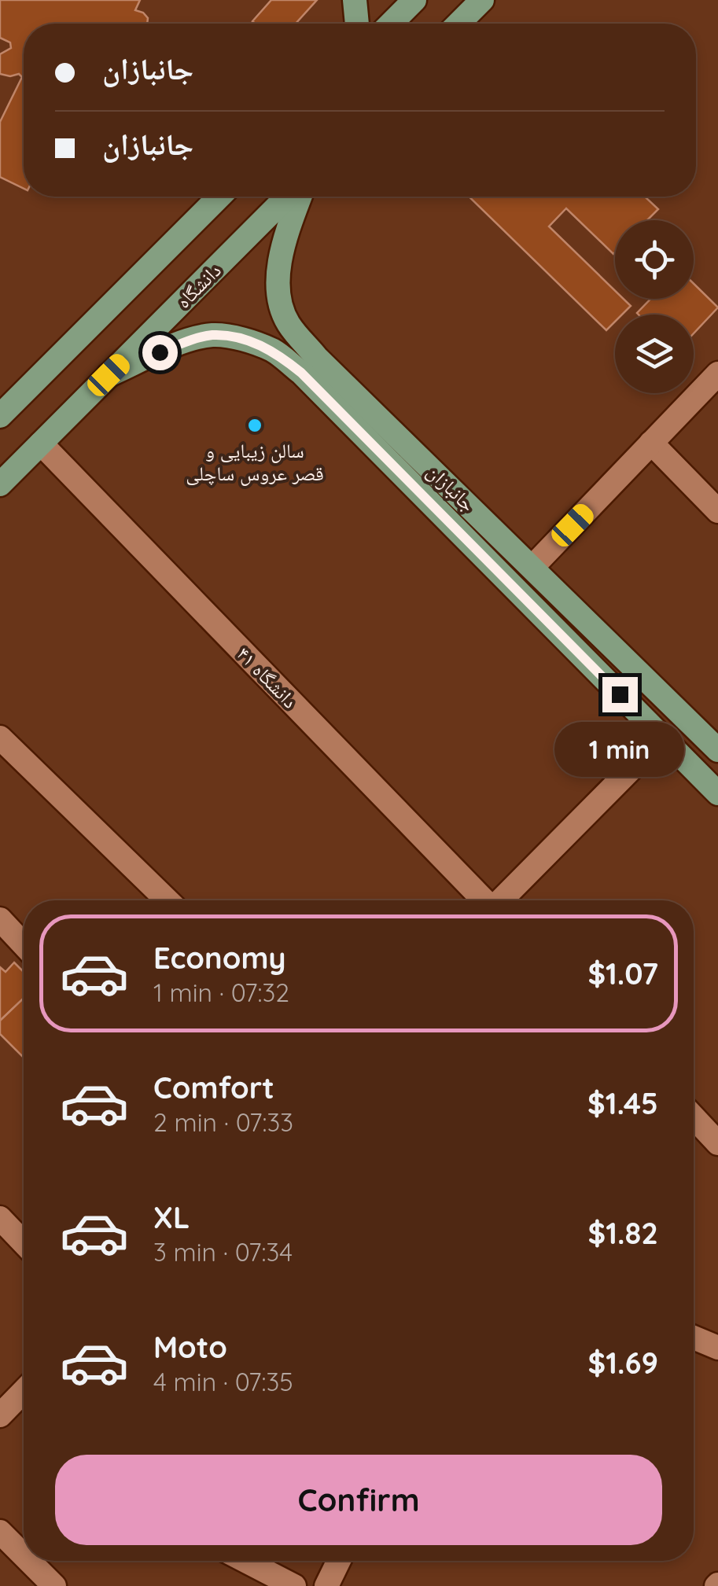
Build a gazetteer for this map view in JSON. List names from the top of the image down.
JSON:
{
  "streets": {
    "main road": ["دانشگاه", "جانبازان"],
    "street": ["دانشگاه ۴۱"]
  },
  "crossings": [
    ["دانشگاه", "جانبازان"],
    ["دانشگاه", "دانشگاه ۴۱"]
  ],
  "places": ["سالن زیبایی و قصر عروس ساچلی"],
  "page": {
    "banner": ["جانبازان", "جانبازان"],
    "bubble": "1 min",
    "list": [
      {
        "name": "Economy",
        "note": "1 min · 07:32",
        "value": "$1.07"
      },
      {
        "name": "Comfort",
        "note": "2 min · 07:33",
        "value": "$1.45"
      },
      {
        "name": "XL",
        "note": "3 min · 07:34",
        "value": "$1.82"
      },
      {
        "name": "Moto",
        "note": "4 min · 07:35",
        "value": "$1.69"
      }
    ],
    "buttons": "Confirm"
  }
}
